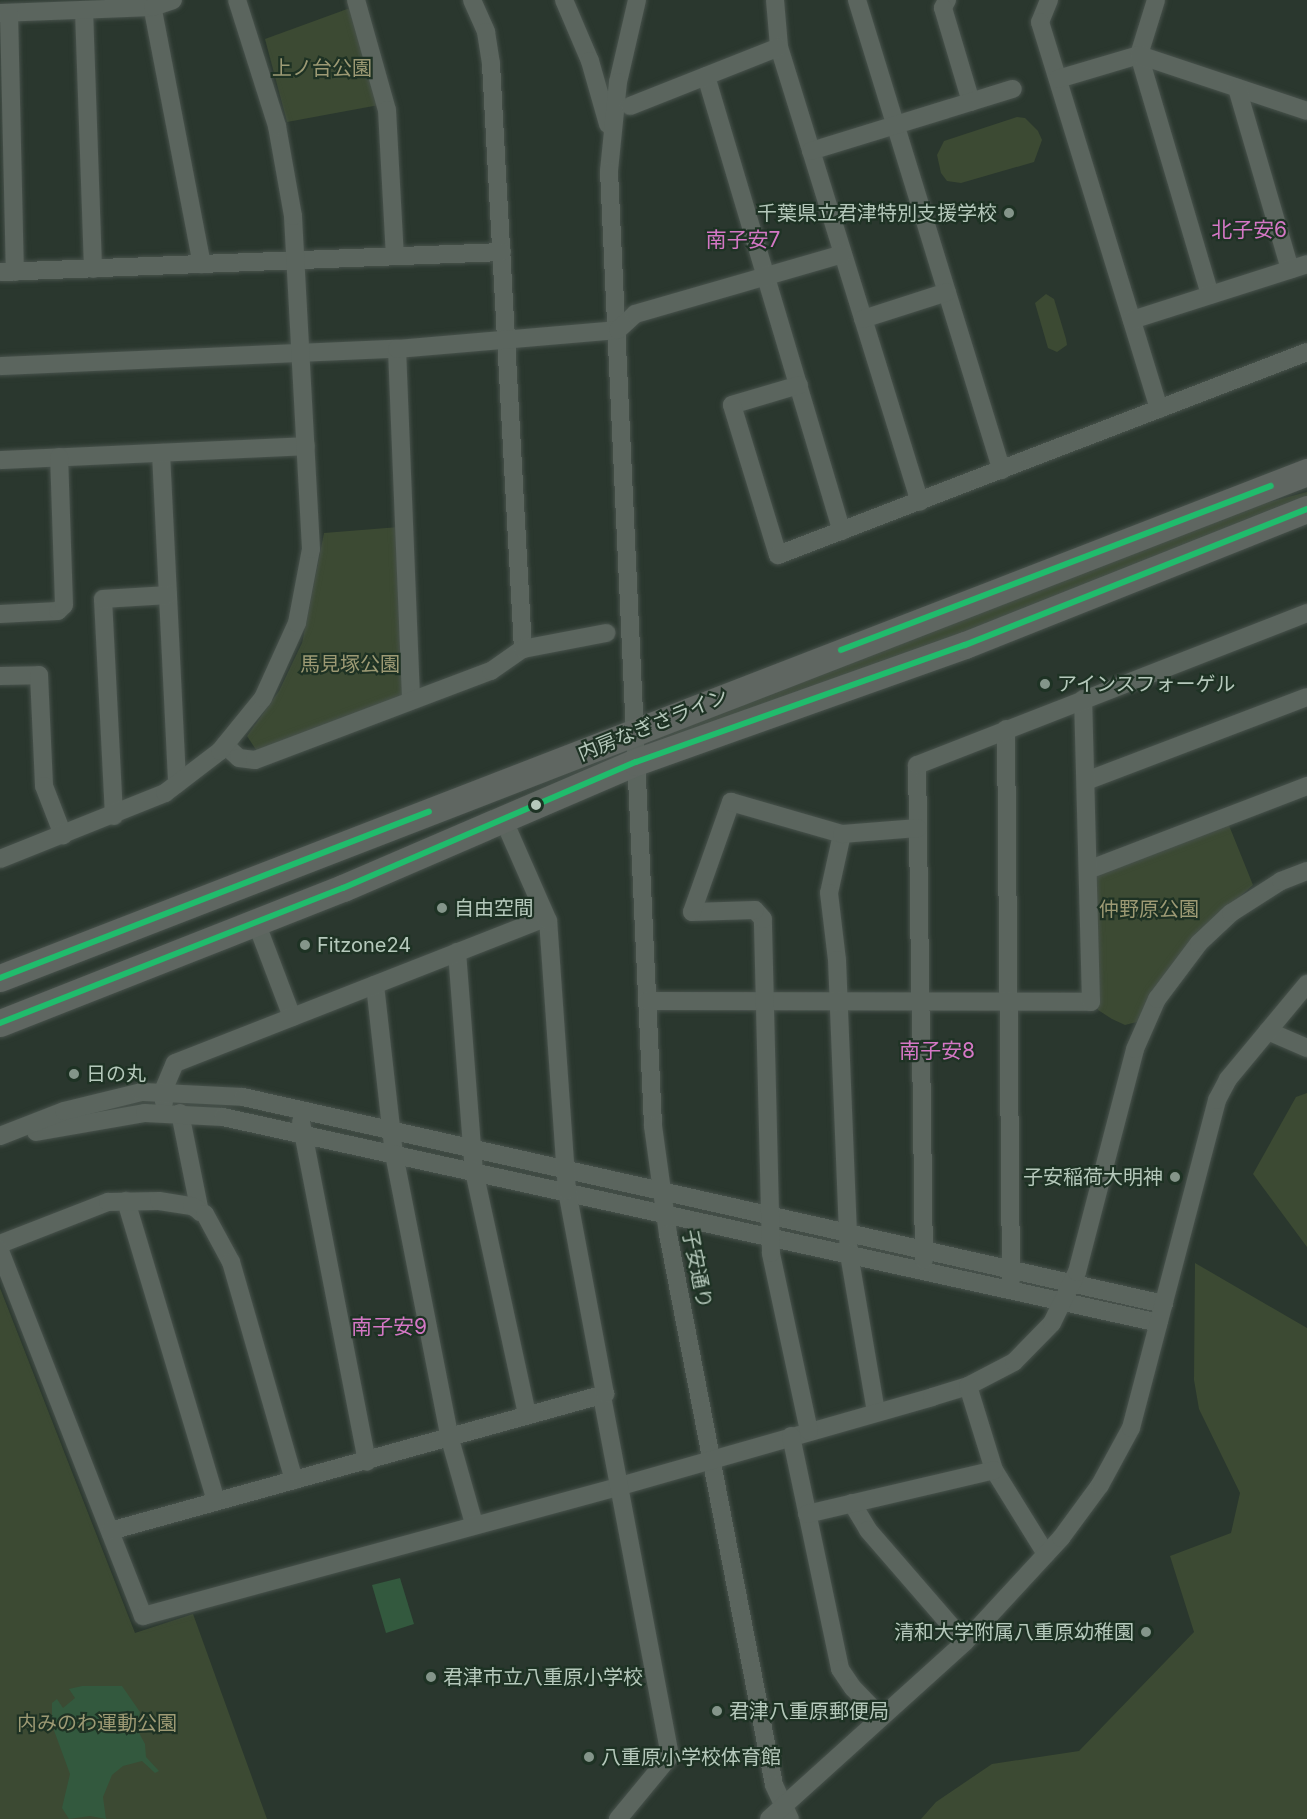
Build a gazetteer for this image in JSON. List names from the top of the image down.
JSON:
{
  "streets": {
    "highway": ["内房なぎさライン"],
    "street": ["子安通り"]
  },
  "crossings": [
    ["内房なぎさライン", "子安通り"]
  ],
  "districts": [
    "北子安6",
    "南子安7",
    "南子安8",
    "南子安9"
  ],
  "parks": [
    "上ノ台公園",
    "馬見塚公園",
    "仲野原公園",
    "内みのわ運動公園"
  ],
  "places": [
    "千葉県立君津特別支援学校",
    "アインスフォーゲル",
    "自由空間",
    "Fitzone24",
    "日の丸",
    "子安稲荷大明神",
    "清和大学附属八重原幼稚園",
    "君津市立八重原小学校",
    "君津八重原郵便局",
    "八重原小学校体育館"
  ]
}
